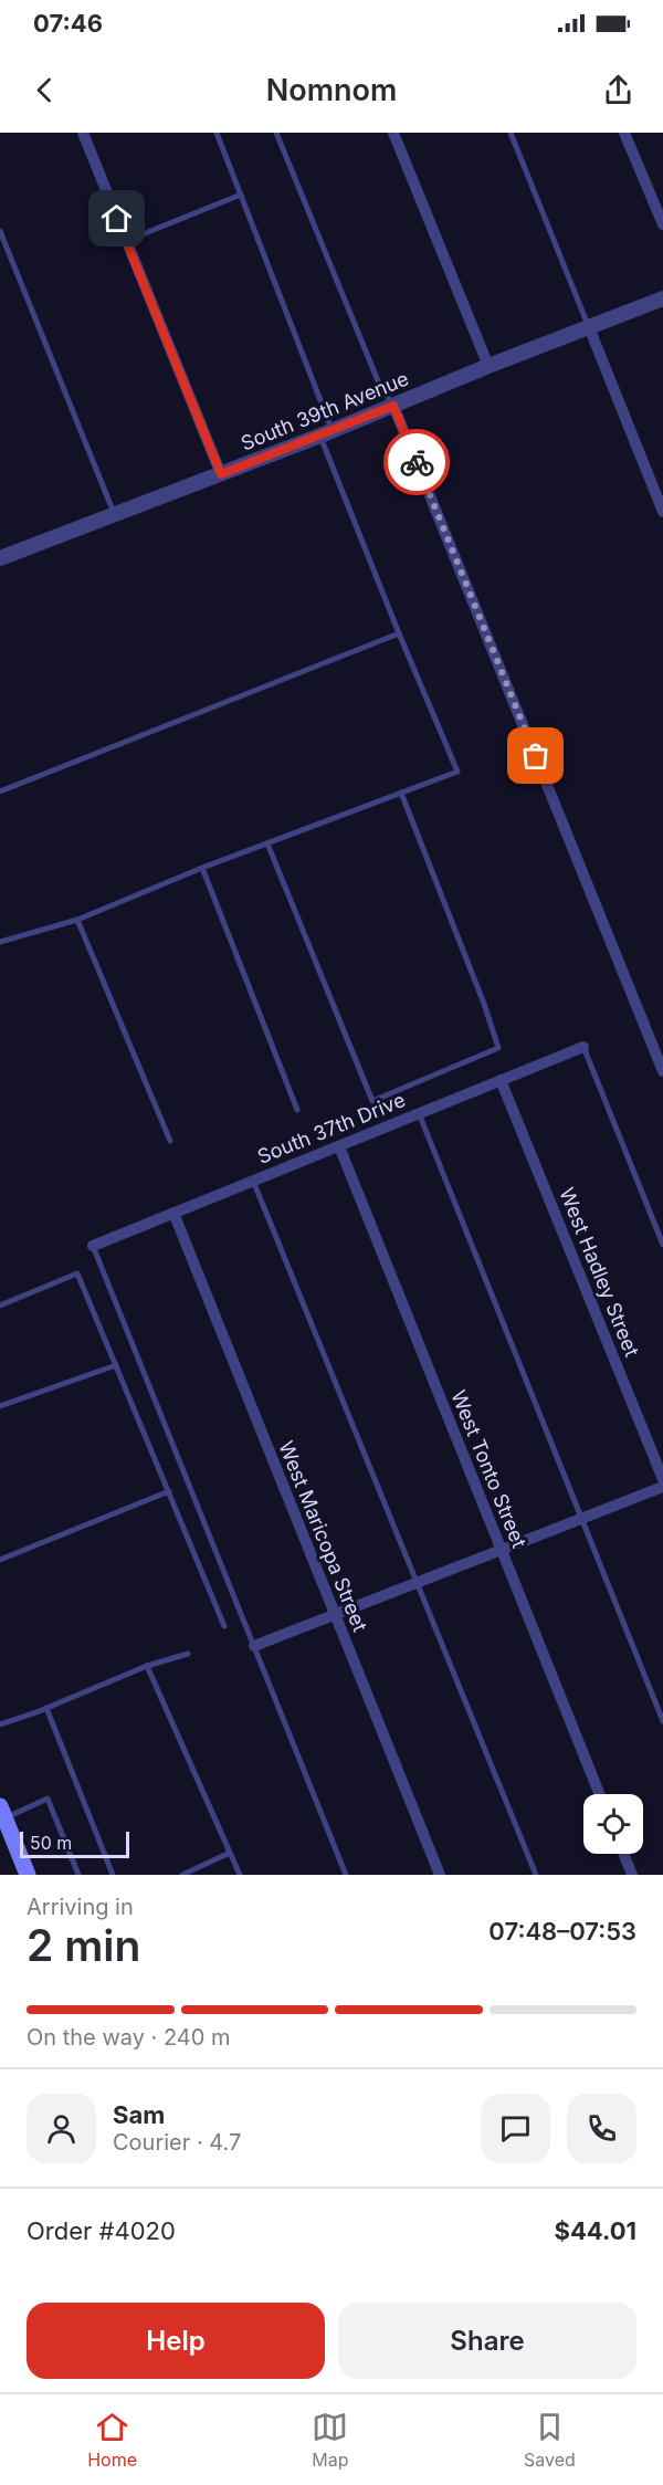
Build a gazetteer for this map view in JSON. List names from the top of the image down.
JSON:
{
  "streets": {
    "street": [
      "South 39th Avenue",
      "South 37th Drive",
      "West Hadley Street",
      "West Tonto Street",
      "West Maricopa Street"
    ]
  },
  "crossings": [
    ["South 37th Drive", "West Hadley Street"],
    ["South 37th Drive", "West Tonto Street"],
    ["South 37th Drive", "West Maricopa Street"]
  ],
  "scale_bar": "50 m",
  "page": {
    "status": "07:46",
    "header": "Nomnom",
    "scale": "50 m",
    "heading": ["2 min", "Arriving in", "07:48–07:53"],
    "panel": [
      "Sam",
      "Courier · 4.7",
      "Order #4020",
      "$44.01"
    ],
    "bar": "On the way · 240 m",
    "buttons": ["Help", "Share"],
    "tabs": ["Home", "Map", "Saved"]
  }
}
